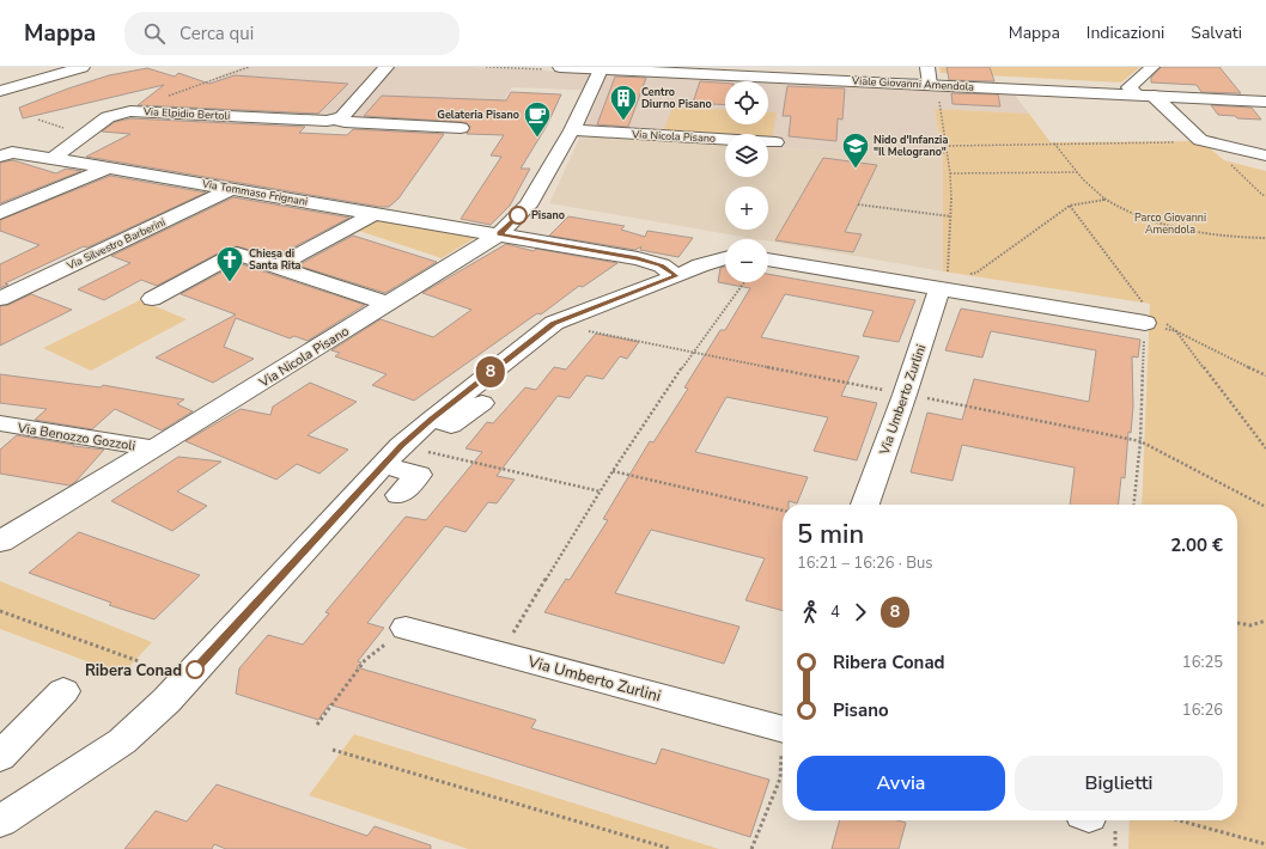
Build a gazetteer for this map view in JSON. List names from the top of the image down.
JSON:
{
  "streets": {
    "street": [
      "Viale Giovanni Amendola",
      "Via Elpidio Bertoli",
      "Via Nicola Pisano",
      "Via Tommaso Frignani",
      "Via Silvestro Barberini",
      "Via Umberto Zurlini",
      "Via Benozzo Gozzoli"
    ]
  },
  "crossings": [
    ["Viale Giovanni Amendola", "Via Nicola Pisano"],
    ["Via Elpidio Bertoli", "Via Tommaso Frignani"],
    ["Via Nicola Pisano", "Via Tommaso Frignani"],
    ["Via Nicola Pisano", "Via Benozzo Gozzoli"],
    ["Via Tommaso Frignani", "Via Silvestro Barberini"]
  ],
  "parks": ["Parco Giovanni Amendola"],
  "places": {
    "building": ["Centro Diurno Pisano"],
    "cafe": ["Gelateria Pisano"],
    "school or university": ["Nido d'Infanzia \"Il Melograno\""],
    "other": ["Pisano", "Ribera Conad"],
    "church": ["Chiesa di Santa Rita"]
  },
  "lines": ["bus line 8"],
  "page": {
    "header": "Mappa",
    "search": "Cerca qui",
    "nav": ["Mappa", "Indicazioni", "Salvati"],
    "on_map": "8",
    "map_buttons": ["+", "−"],
    "heading": ["5 min", "16:21 – 16:26 · Bus", "2.00 €"],
    "legs": ["4", "8"],
    "list": [
      {
        "name": "Ribera Conad",
        "value": "16:25"
      },
      {
        "name": "Pisano",
        "value": "16:26"
      }
    ],
    "buttons": ["Avvia", "Biglietti"]
  }
}
